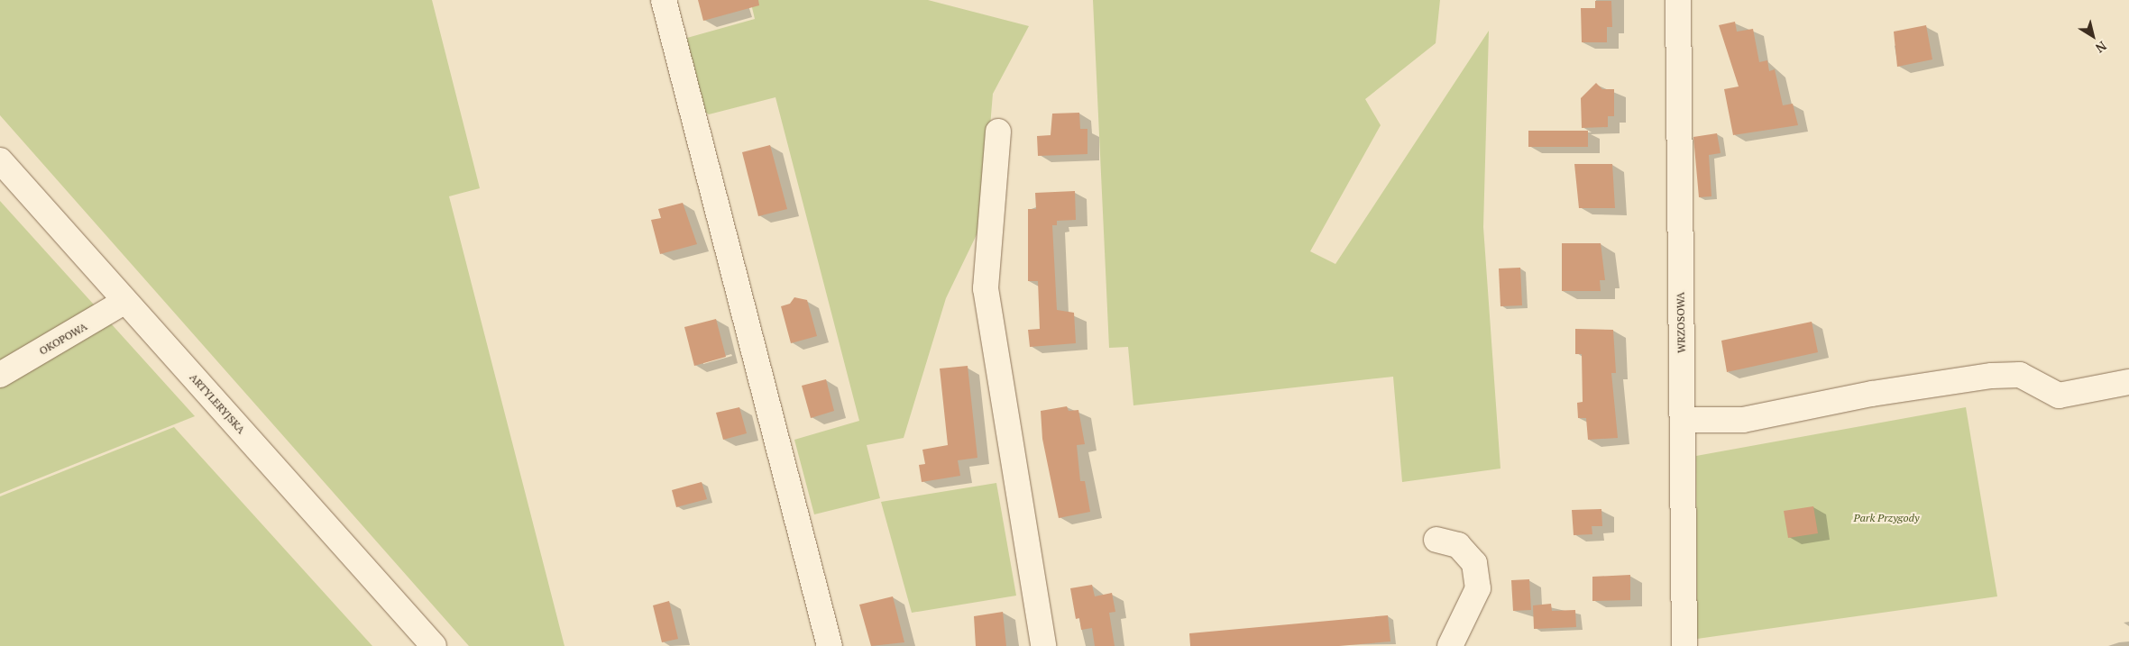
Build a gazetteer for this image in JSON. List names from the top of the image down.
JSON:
{
  "streets": {
    "street": ["WRZOSOWA", "OKOPOWA", "ARTYLERYJSKA"]
  },
  "crossings": [
    ["OKOPOWA", "ARTYLERYJSKA"]
  ],
  "parks": ["Park Przygody"],
  "north": "bottom right"
}
